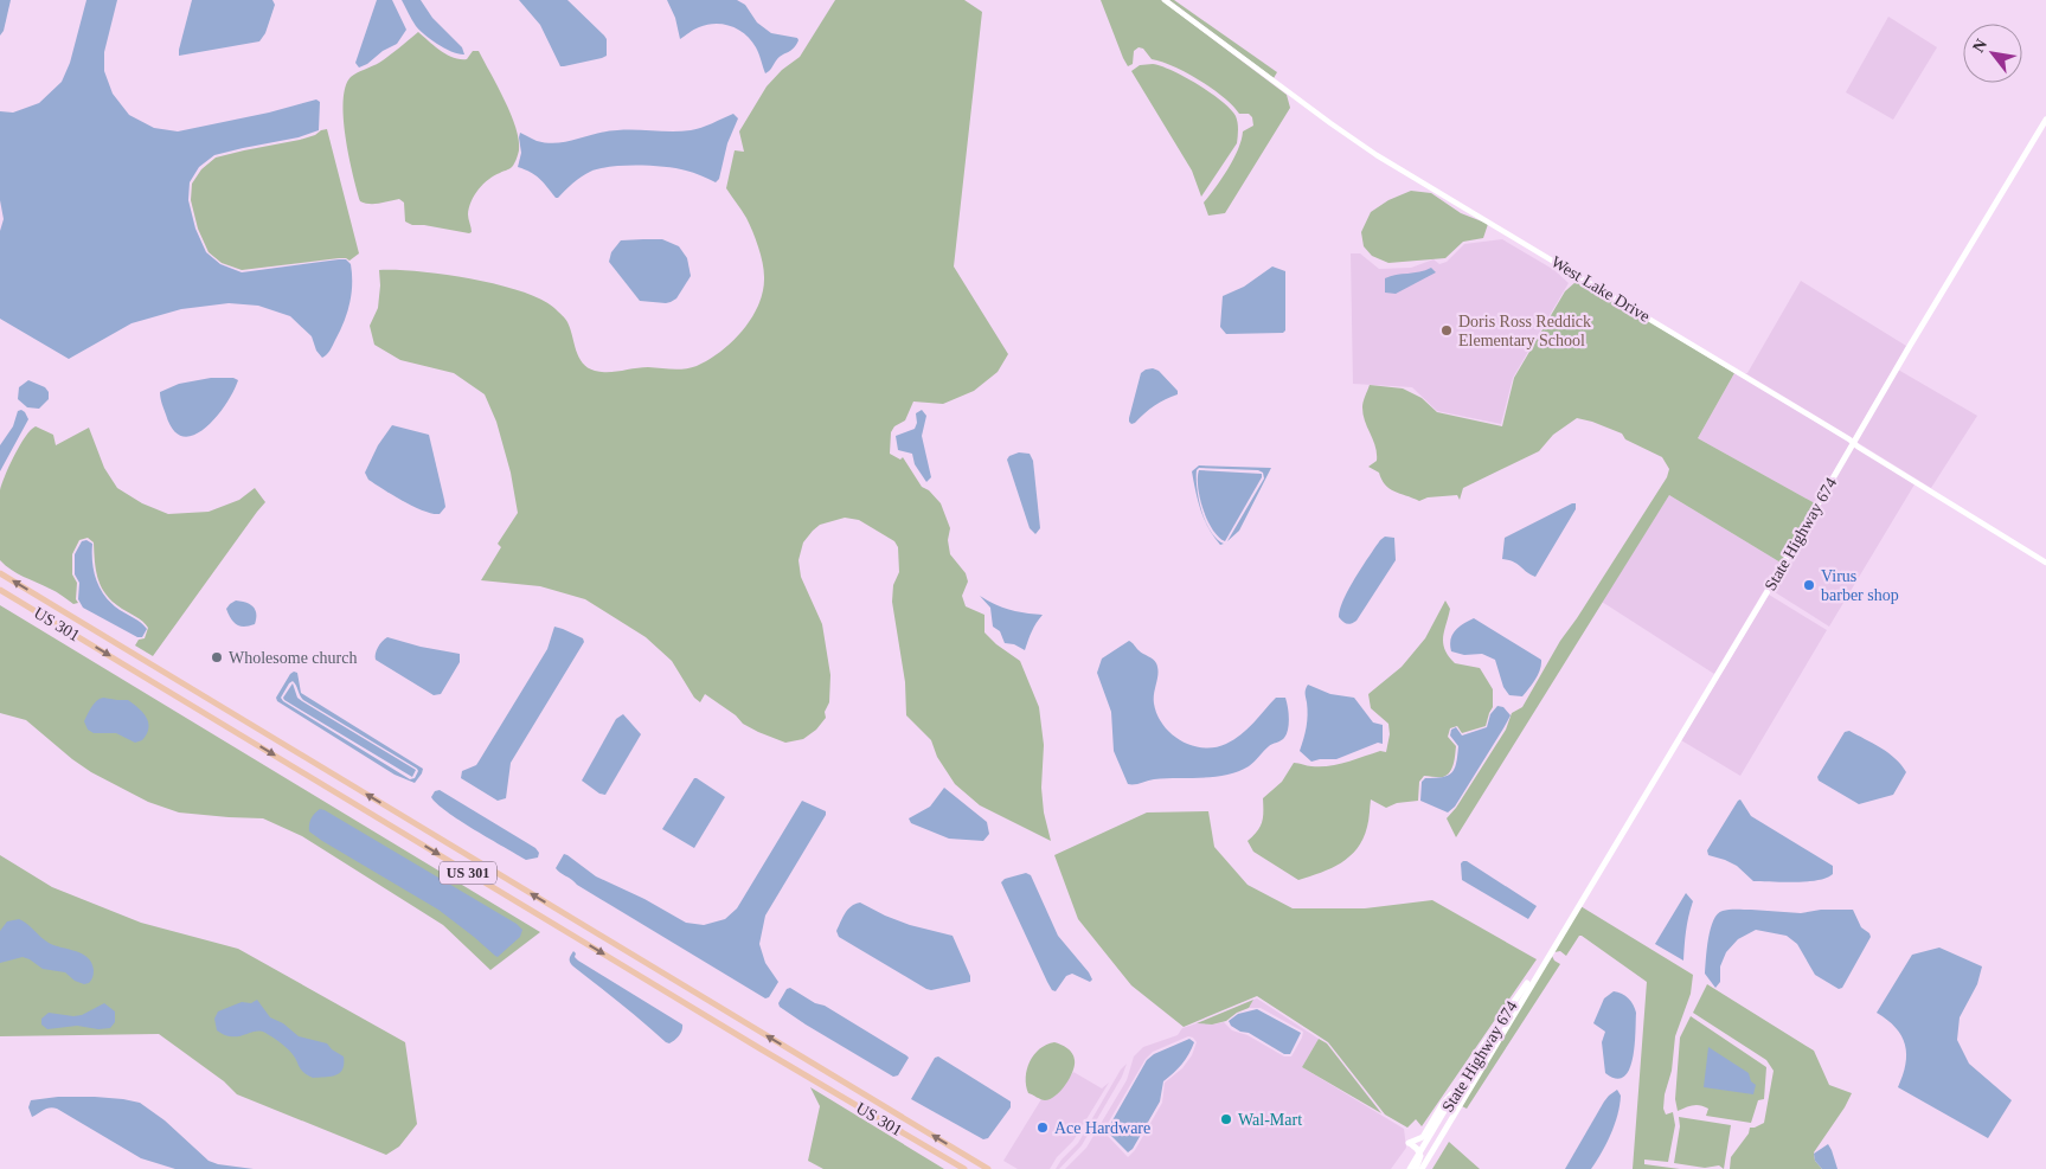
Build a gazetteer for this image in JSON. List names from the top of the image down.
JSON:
{
  "streets": {
    "main road": ["State Highway 674", "US 301"],
    "street": ["West Lake Drive"]
  },
  "crossings": [
    ["West Lake Drive", "State Highway 674"]
  ],
  "places": [
    "Doris Ross Reddick Elementary School",
    "Virus barber shop",
    "Wholesome church",
    "Wal-Mart",
    "Ace Hardware"
  ],
  "north": "top left"
}
